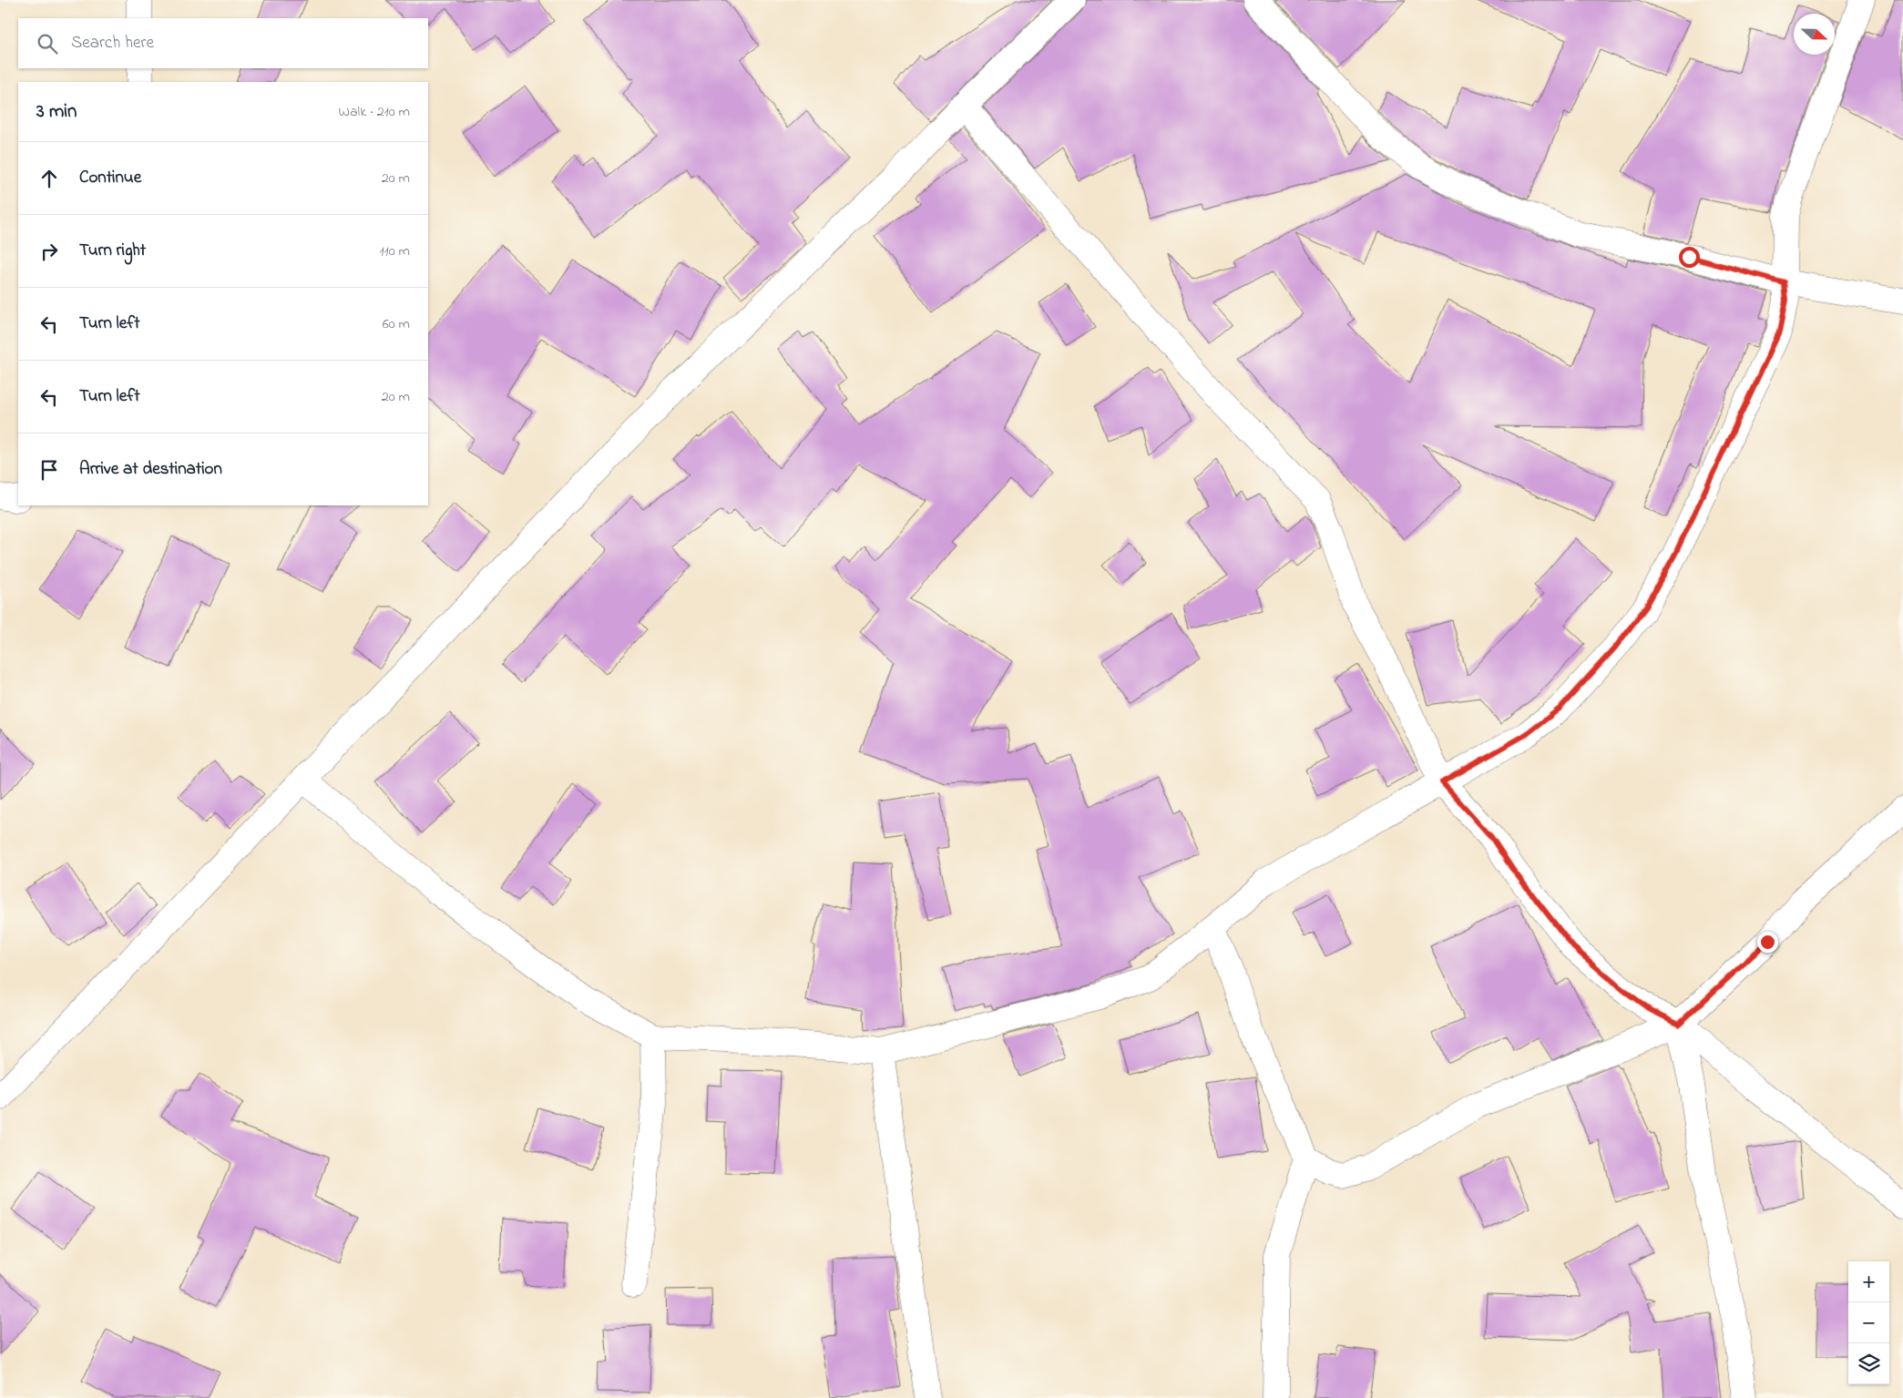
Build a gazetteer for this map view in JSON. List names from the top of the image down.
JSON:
{
  "north": "right",
  "page": {
    "search": "Search here",
    "heading": ["3 min", "Walk · 210 m"],
    "list": [
      ["Continue", "20 m"],
      ["Turn right", "110 m"],
      ["Turn left", "60 m"],
      ["Turn left", "20 m"],
      "Arrive at destination"
    ],
    "map_buttons": ["+", "−"]
  }
}
